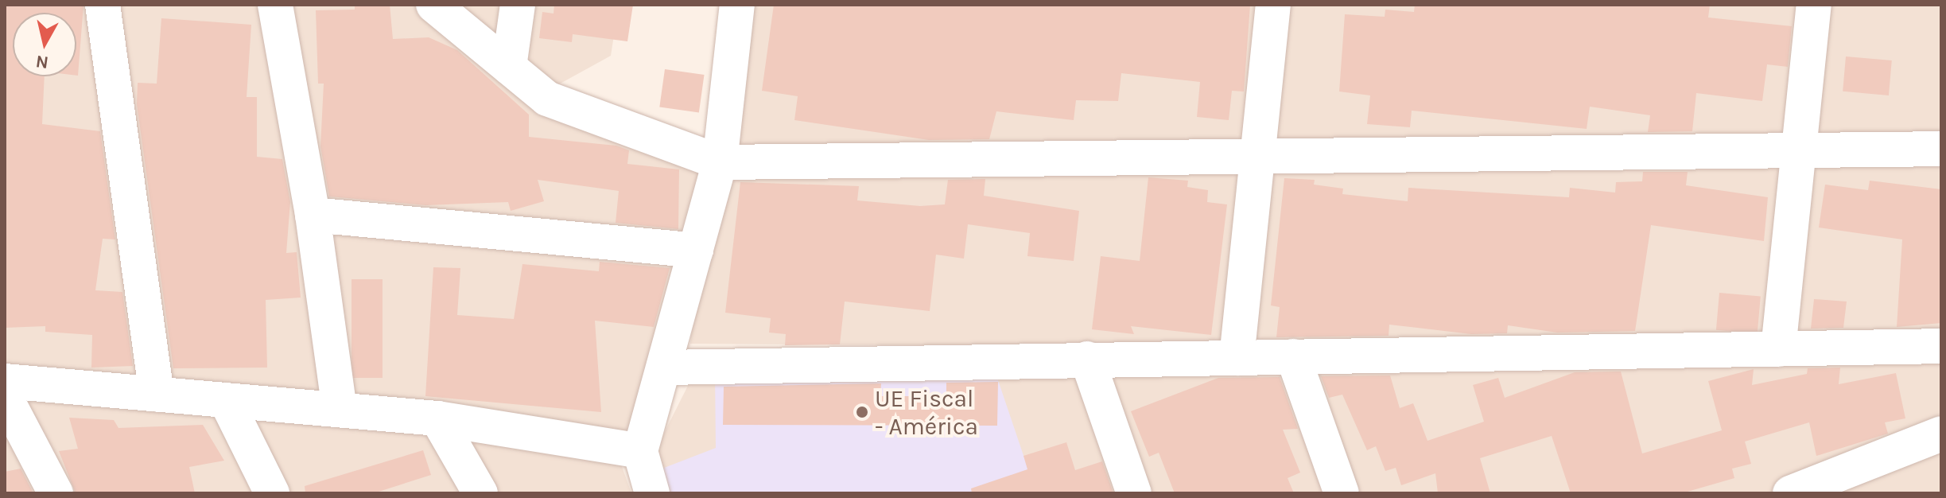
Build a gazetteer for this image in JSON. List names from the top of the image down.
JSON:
{
  "places": ["UE Fiscal - América"],
  "north": "bottom"
}
